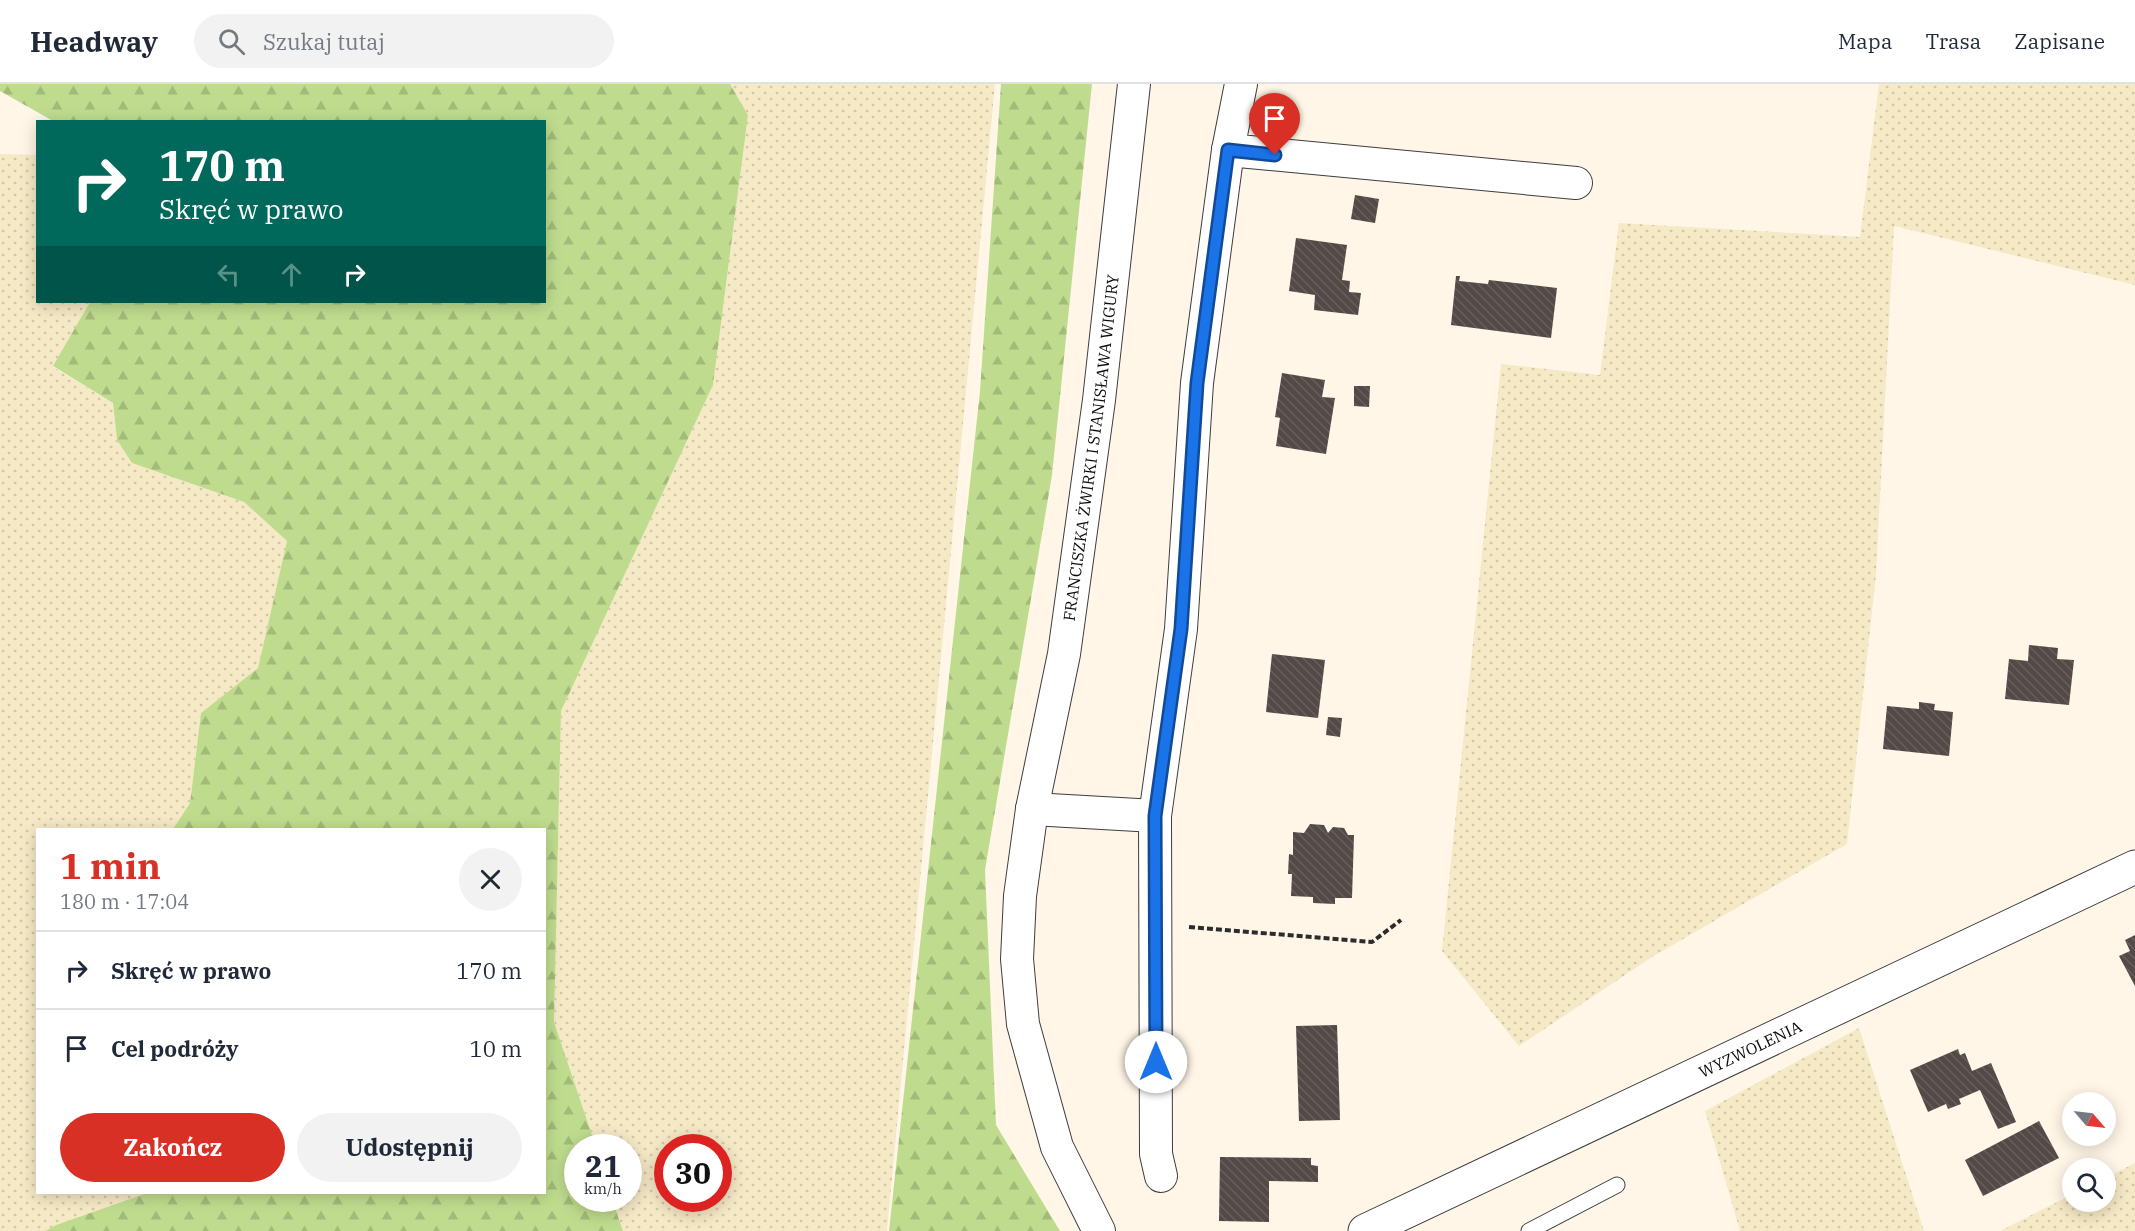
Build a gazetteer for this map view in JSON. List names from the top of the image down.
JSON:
{
  "streets": {
    "street": ["FRANCISZKA ŻWIRKI I STANISŁAWA WIGURY", "WYZWOLENIA"]
  },
  "north": "bottom right",
  "page": {
    "header": "Headway",
    "search": "Szukaj tutaj",
    "nav": ["Mapa", "Trasa", "Zapisane"],
    "turn": ["170 m", "Skręć w prawo"],
    "heading": ["1 min", "180 m · 17:04"],
    "list": [
      {
        "name": "Skręć w prawo",
        "value": "170 m"
      },
      {
        "name": "Cel podróży",
        "value": "10 m"
      }
    ],
    "buttons": ["Zakończ", "Udostępnij"],
    "speed": "21 km/h",
    "limit": "30"
  }
}
